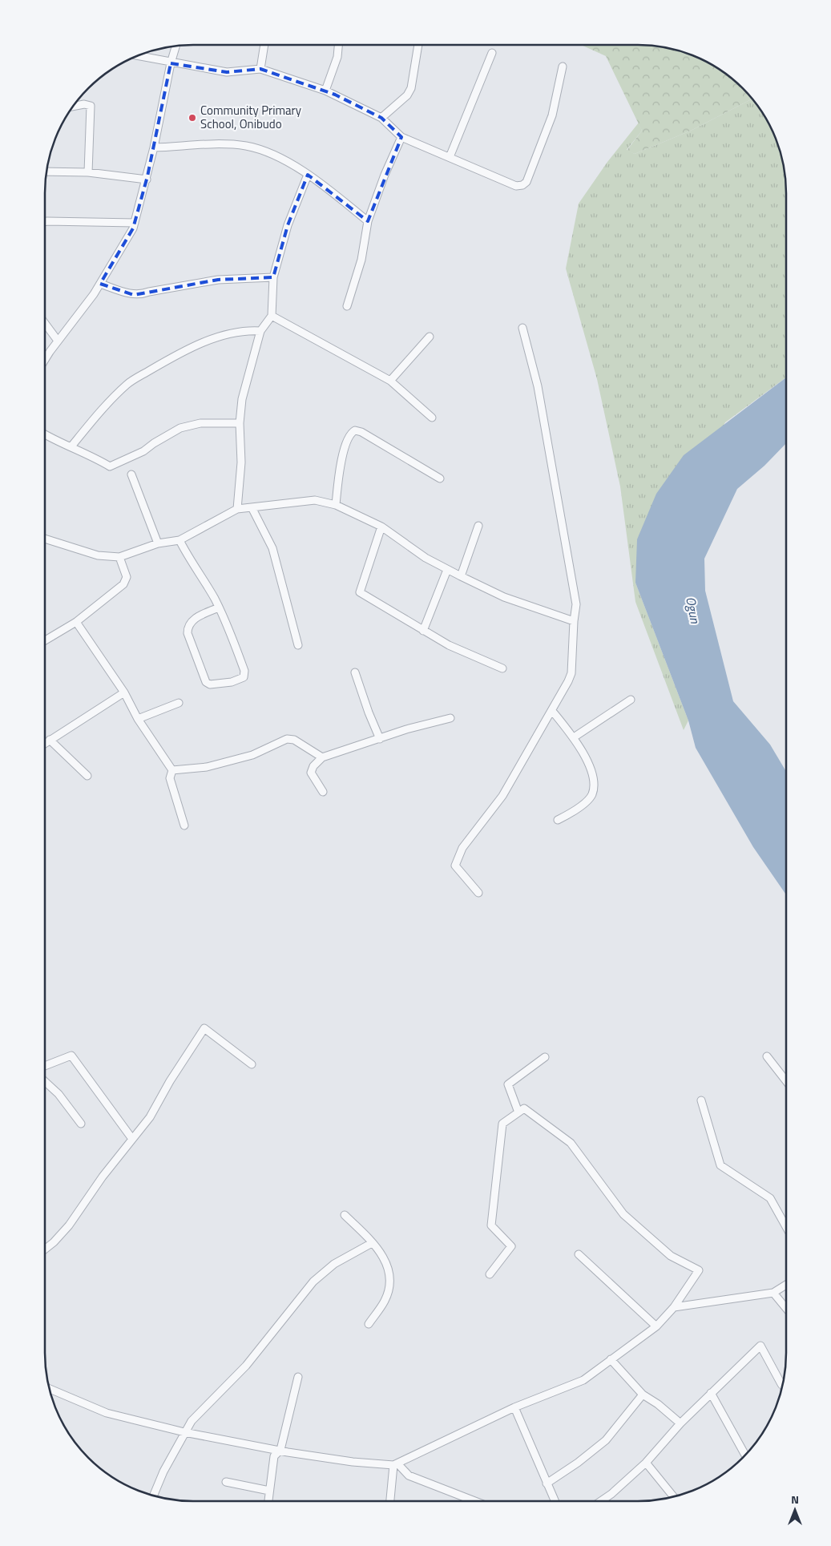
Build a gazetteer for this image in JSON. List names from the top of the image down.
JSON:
{
  "water": ["Ogun"],
  "places": ["Community Primary School, Onibudo"],
  "north": "top"
}
